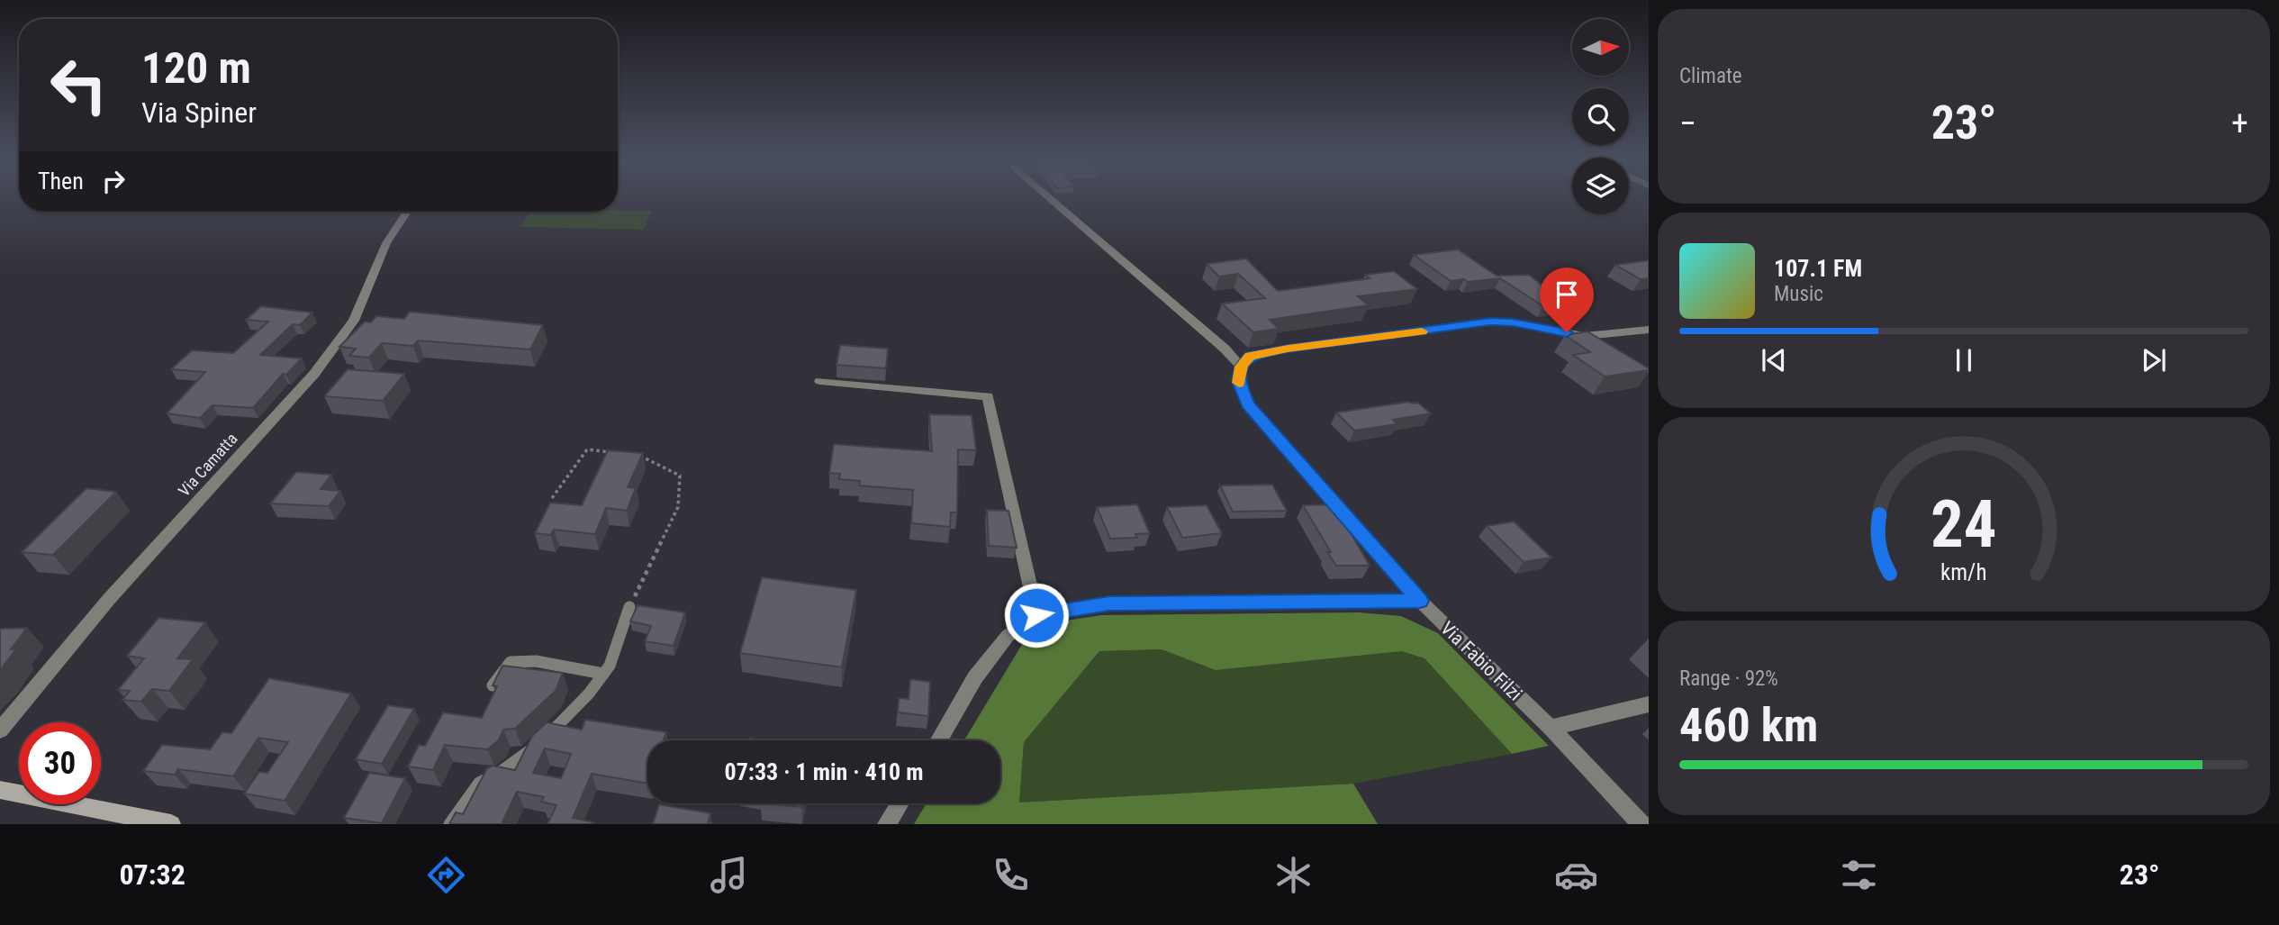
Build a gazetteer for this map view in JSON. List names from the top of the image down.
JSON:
{
  "streets": {
    "street": ["Via Camatta", "Via Fabio Filzi"]
  },
  "north": "right",
  "page": {
    "tile": [
      "Climate",
      ["Range · 92%", "460 km"]
    ],
    "turn": ["120 m", "Via Spiner"],
    "heat": ["−", "23°", "+"],
    "then": "Then",
    "song": ["107.1 FM", "Music"],
    "limit": "30",
    "trip": "07:33 · 1 min · 410 m",
    "tabs": ["07:32", "23°"],
    "gauge": ["24", "km/h"]
  }
}
